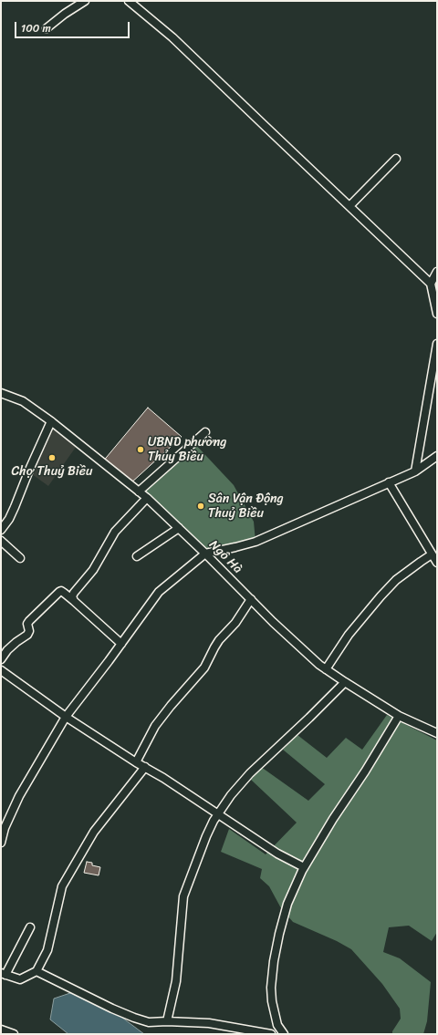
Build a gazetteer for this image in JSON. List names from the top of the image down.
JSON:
{
  "streets": {
    "street": ["Ngô Hà"]
  },
  "places": ["UBND phường Thủy Biều", "Chợ Thuỷ Biều", "Sân Vận Động Thuỷ Biều"],
  "scale_bar": "100 m"
}
